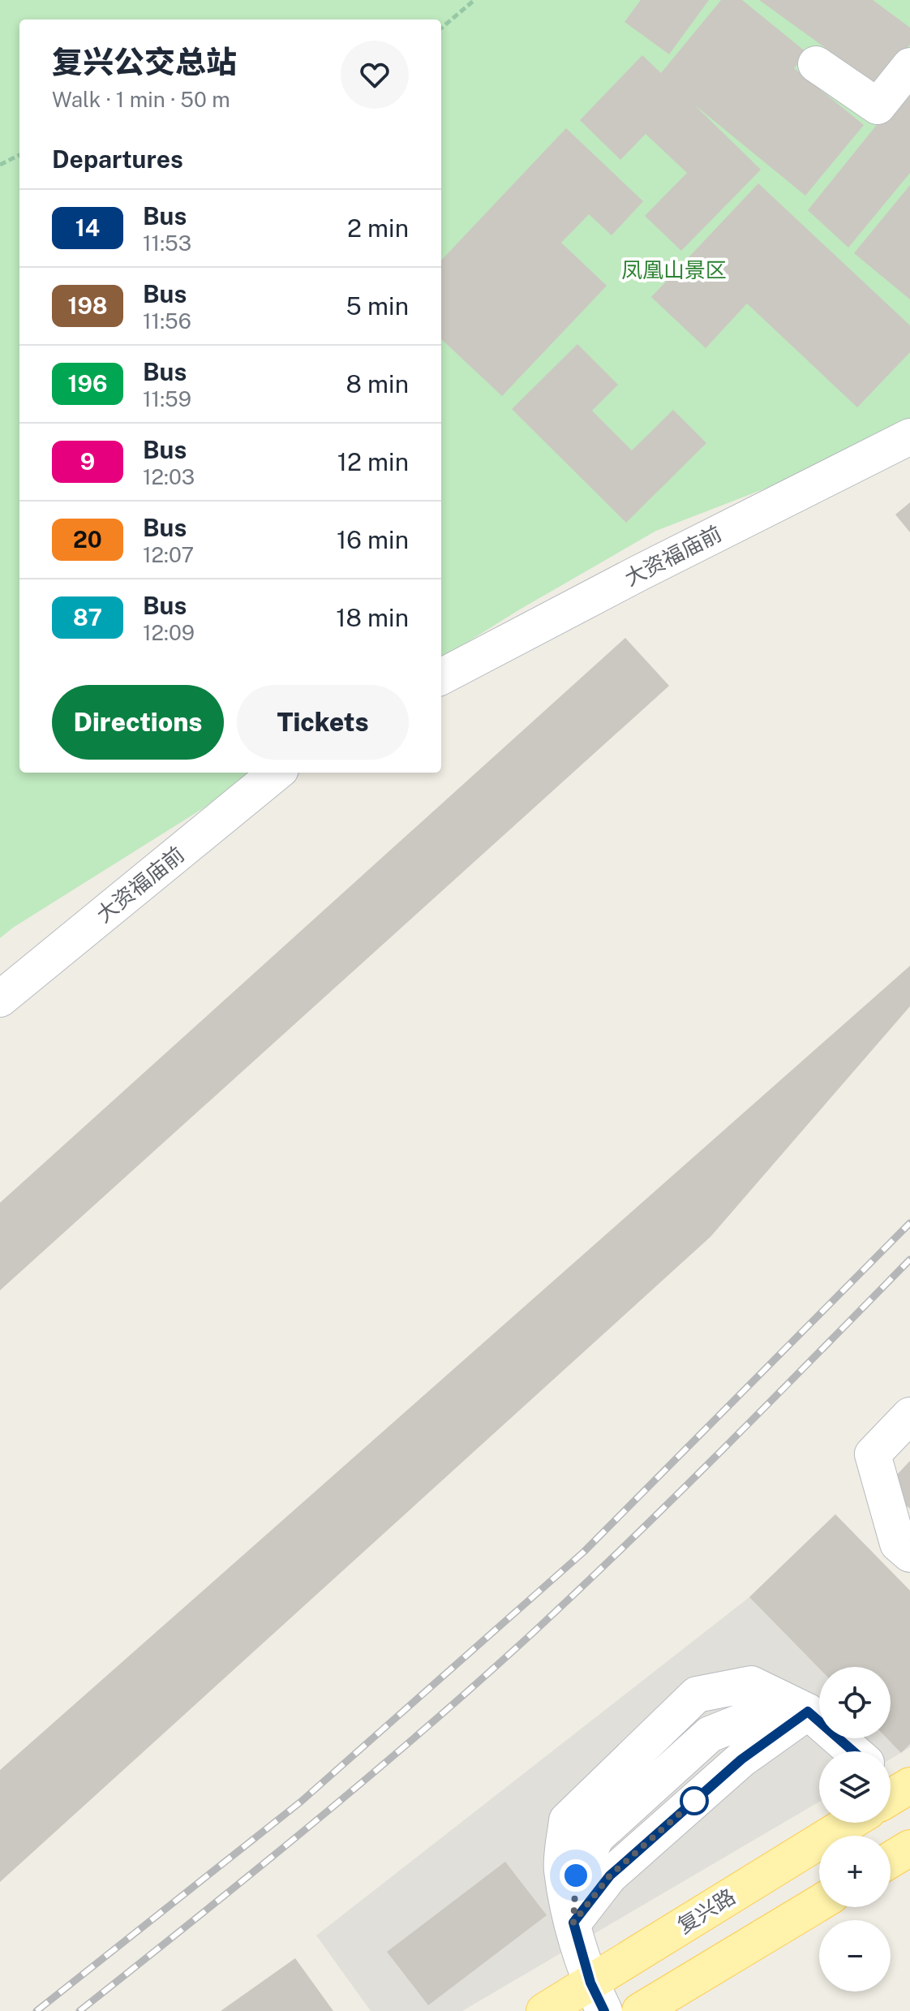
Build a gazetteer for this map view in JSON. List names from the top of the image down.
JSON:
{
  "streets": {
    "main road": ["复兴路"],
    "street": ["大资福庙前"]
  },
  "parks": ["凤凰山景区"],
  "lines": ["bus line 14"],
  "page": {
    "heading": [
      ["复兴公交总站", "Walk · 1 min · 50 m"],
      "Departures"
    ],
    "list": [
      {
        "mark": "14",
        "name": "Bus",
        "note": "11:53",
        "value": "2 min"
      },
      {
        "mark": "198",
        "name": "Bus",
        "note": "11:56",
        "value": "5 min"
      },
      {
        "mark": "196",
        "name": "Bus",
        "note": "11:59",
        "value": "8 min"
      },
      {
        "mark": "9",
        "name": "Bus",
        "note": "12:03",
        "value": "12 min"
      },
      {
        "mark": "20",
        "name": "Bus",
        "note": "12:07",
        "value": "16 min"
      },
      {
        "mark": "87",
        "name": "Bus",
        "note": "12:09",
        "value": "18 min"
      }
    ],
    "buttons": ["Directions", "Tickets"],
    "map_buttons": ["+", "−"]
  }
}
